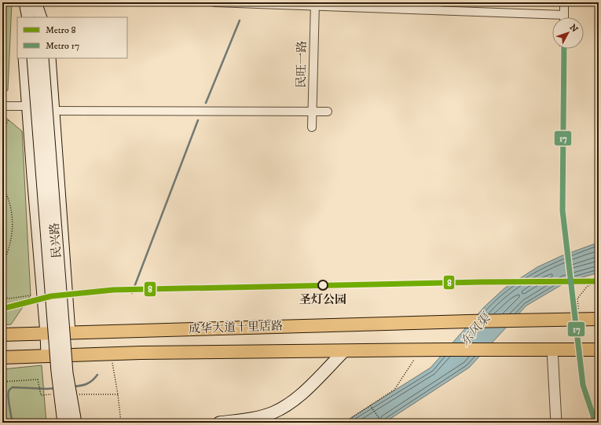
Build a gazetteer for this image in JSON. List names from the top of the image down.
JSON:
{
  "streets": {
    "main road": ["民兴路", "成华大道十里店路"],
    "street": ["民旺一路"]
  },
  "crossings": [
    ["民兴路", "成华大道十里店路"]
  ],
  "water": ["东风渠"],
  "places": ["圣灯公园"],
  "lines": ["metro line 17", "metro line 8"],
  "legend": ["Metro 8", "Metro 17"],
  "north": "top right"
}
